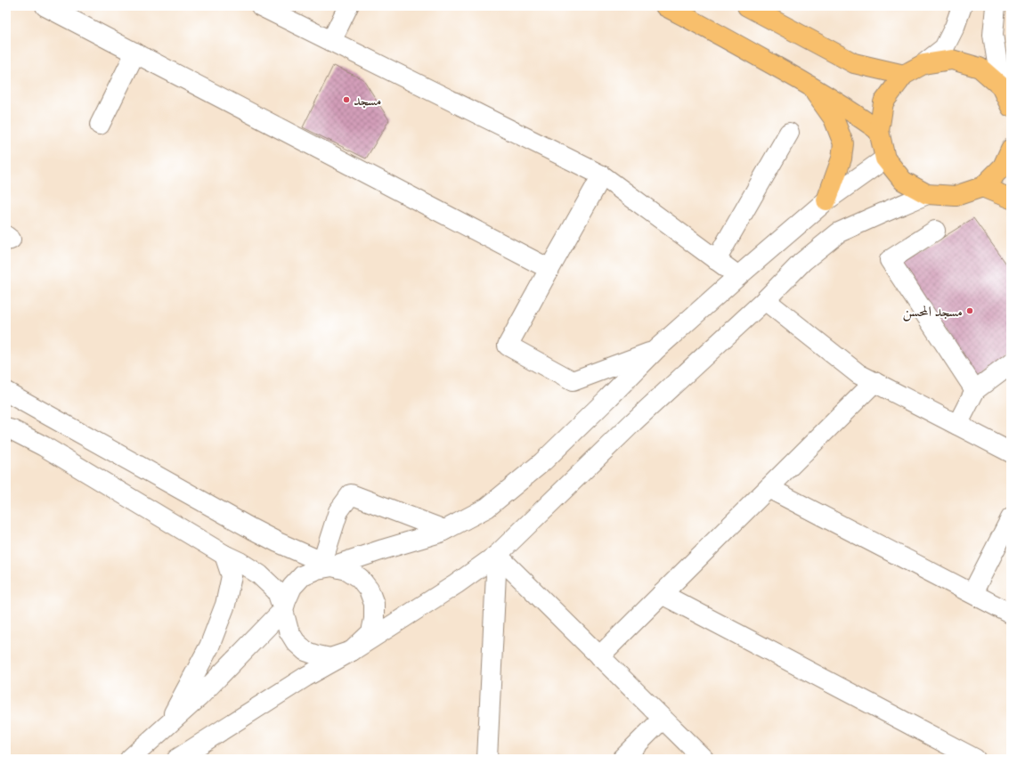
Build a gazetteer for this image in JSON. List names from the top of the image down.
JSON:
{
  "places": ["مسجد", "مسجد المحسن"]
}
